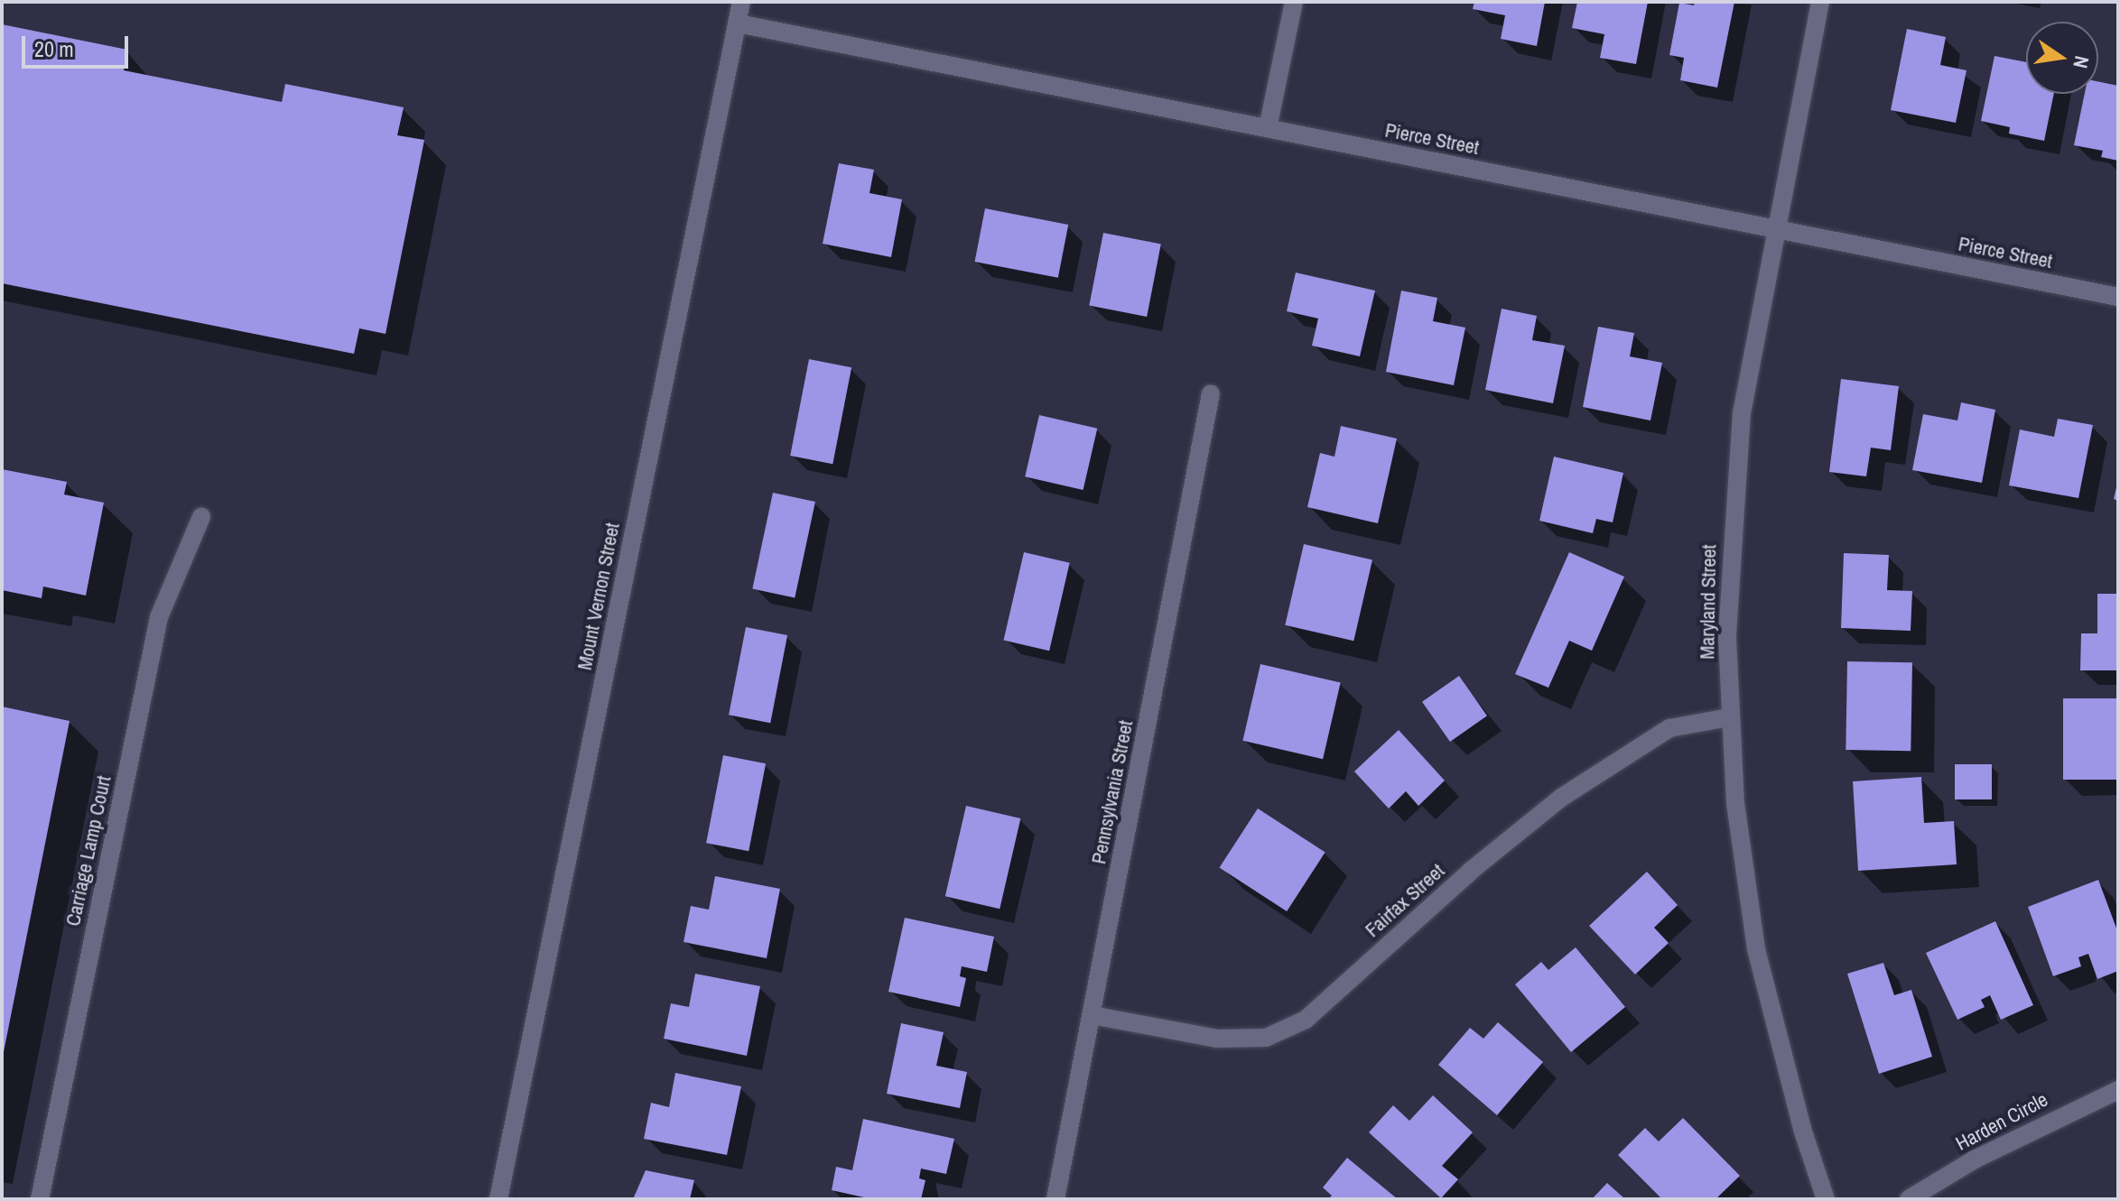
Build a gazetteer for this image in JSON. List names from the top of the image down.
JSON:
{
  "streets": {
    "street": [
      "Pierce Street",
      "Mount Vernon Street",
      "Maryland Street",
      "Pennsylvania Street",
      "Carriage Lamp Court",
      "Fairfax Street",
      "Harden Circle"
    ]
  },
  "crossings": [
    ["Pierce Street", "Mount Vernon Street"],
    ["Pierce Street", "Maryland Street"],
    ["Maryland Street", "Fairfax Street"],
    ["Pennsylvania Street", "Fairfax Street"]
  ],
  "scale_bar": "20 m",
  "north": "right"
}
